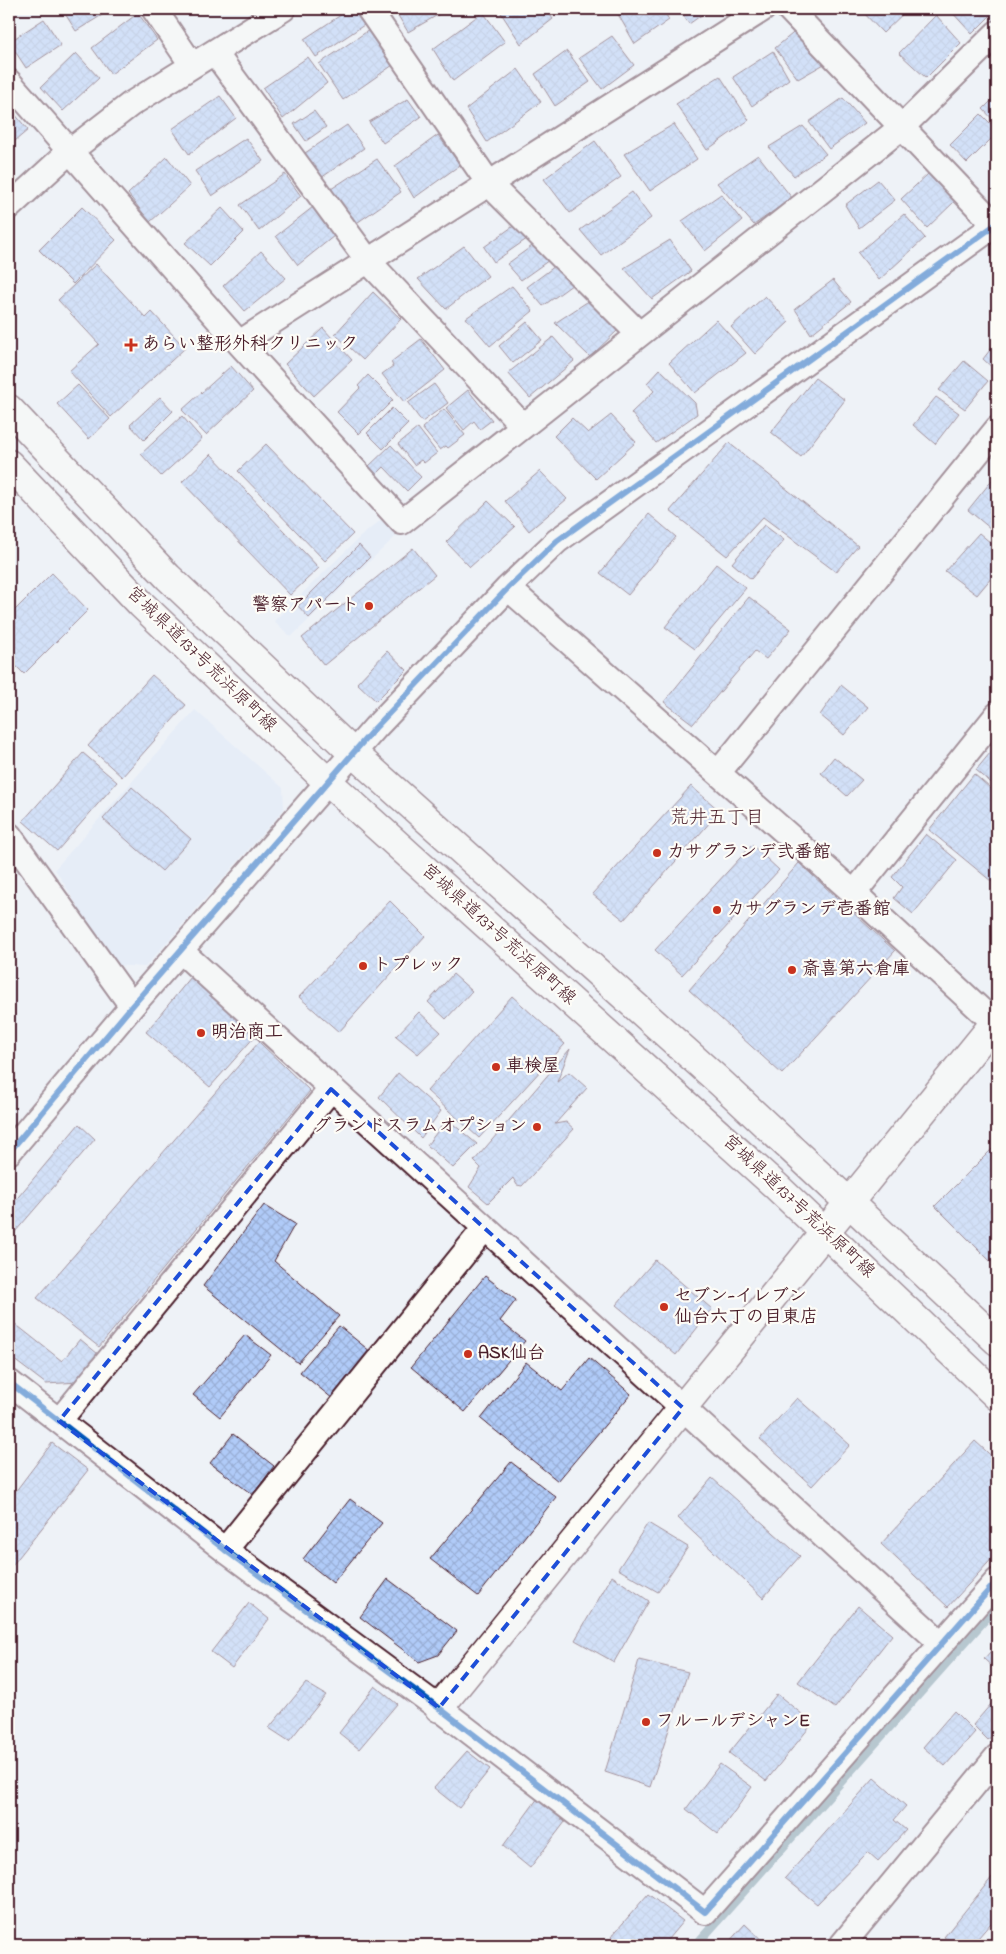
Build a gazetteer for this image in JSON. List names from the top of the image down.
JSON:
{
  "streets": {
    "main road": ["宮城県道137号荒浜原町線"]
  },
  "districts": ["荒井五丁目"],
  "places": {
    "health": ["あらい整形外科クリニック"],
    "other": [
      "警察アパート",
      "カサグランデ弐番館",
      "カサグランデ壱番館",
      "トプレック",
      "斎喜第六倉庫",
      "明治商工",
      "車検屋",
      "グランドスラムオプション",
      "セブン-イレブン 仙台六丁の目東店",
      "ASK仙台",
      "フルールデシャンE"
    ]
  }
}
